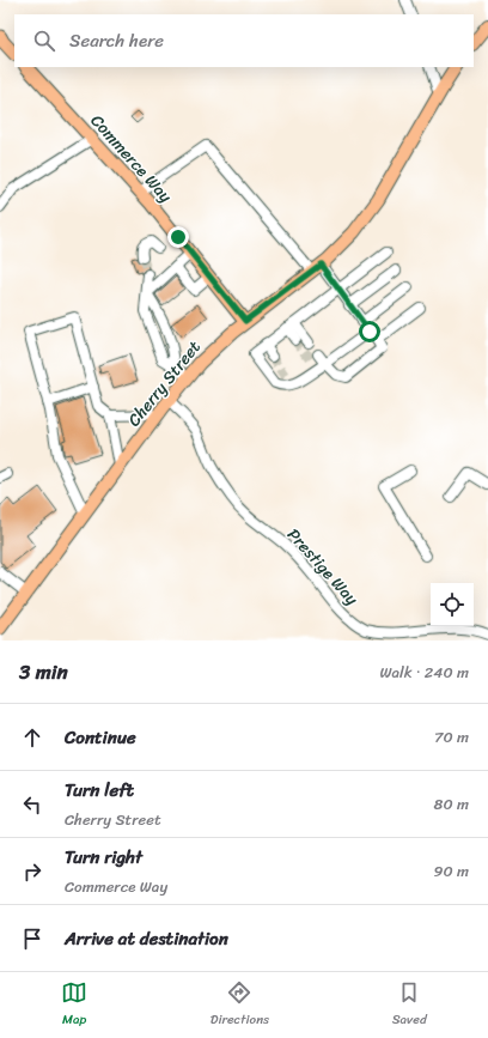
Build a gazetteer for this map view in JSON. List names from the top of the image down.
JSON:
{
  "streets": {
    "main road": ["Commerce Way", "Cherry Street"],
    "street": ["Prestige Way"]
  },
  "crossings": [
    ["Commerce Way", "Cherry Street"],
    ["Cherry Street", "Prestige Way"]
  ],
  "page": {
    "search": "Search here",
    "heading": ["3 min", "Walk · 240 m"],
    "list": [
      ["Continue", "70 m"],
      ["Turn left", "Cherry Street", "80 m"],
      ["Turn right", "Commerce Way", "90 m"],
      "Arrive at destination"
    ],
    "nav": ["Map", "Directions", "Saved"]
  }
}
